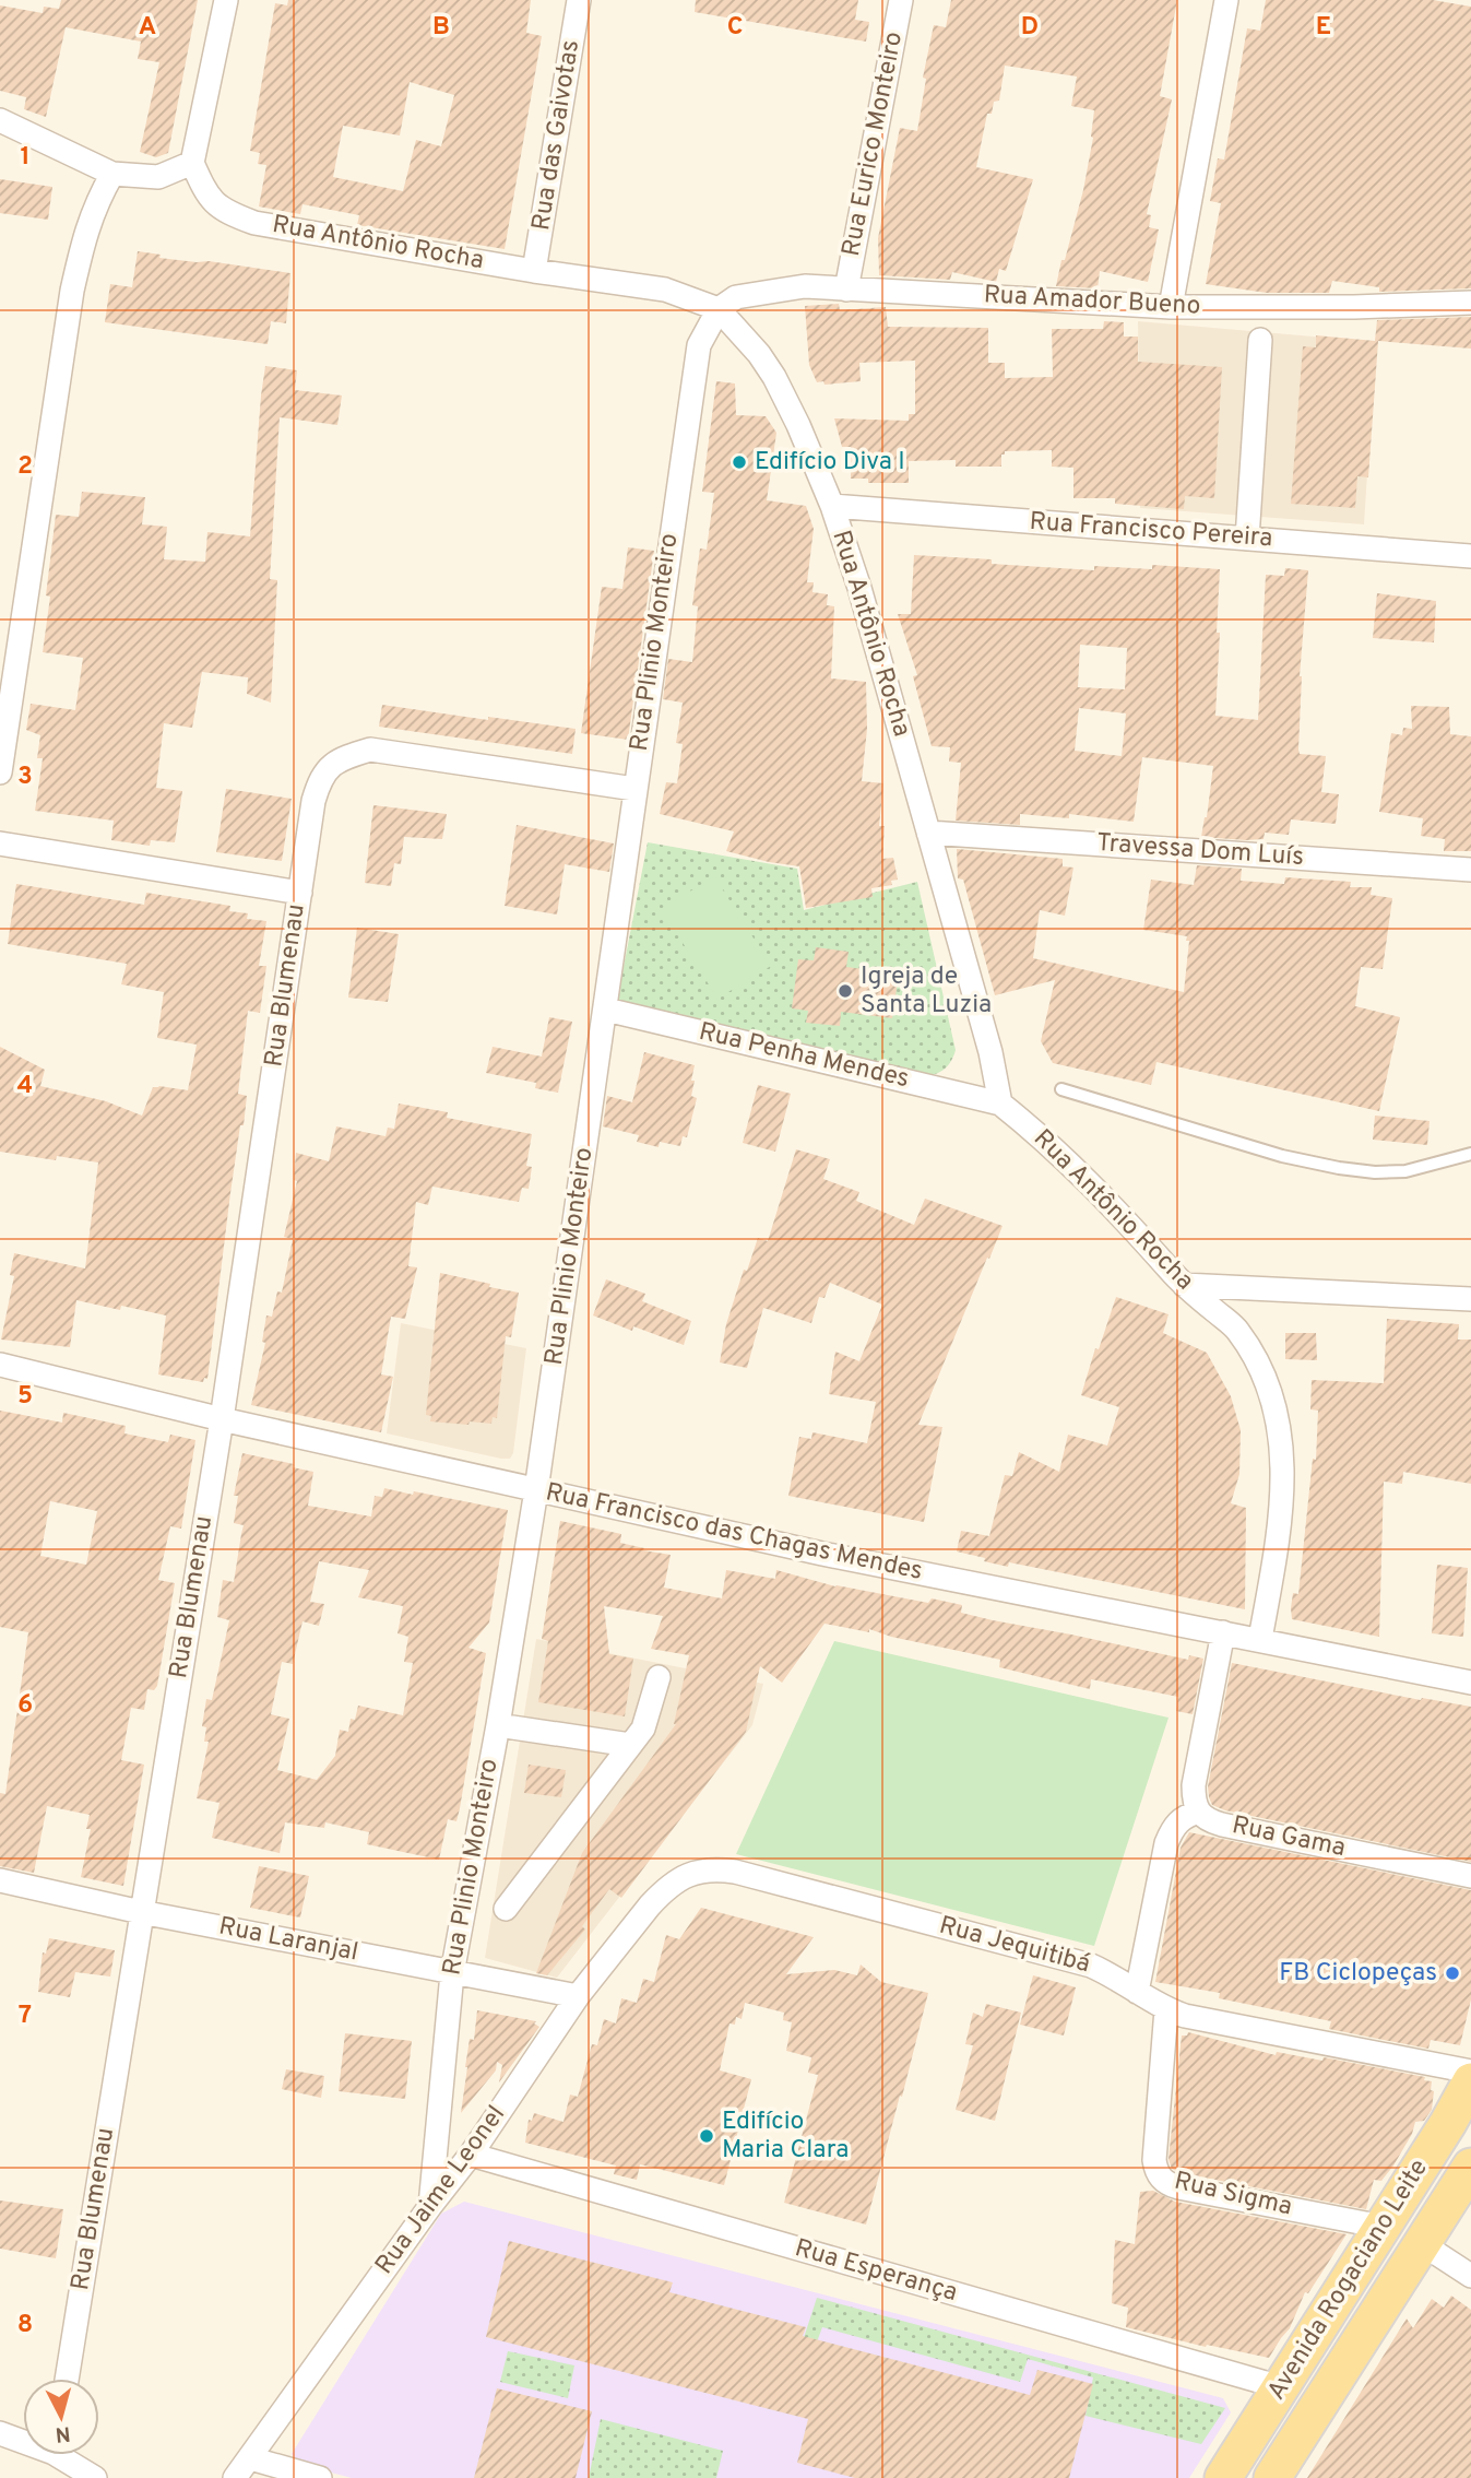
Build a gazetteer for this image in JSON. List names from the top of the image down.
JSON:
{
  "streets": {
    "main road": ["Avenida Rogaciano Leite"],
    "street": [
      "Rua das Gaivotas",
      "Rua Eurico Monteiro",
      "Rua Antônio Rocha",
      "Rua Amador Bueno",
      "Rua Francisco Pereira",
      "Rua Plinio Monteiro",
      "Travessa Dom Luís",
      "Rua Blumenau",
      "Rua Penha Mendes",
      "Rua Francisco das Chagas Mendes",
      "Rua Gama",
      "Rua Laranjal",
      "Rua Jequitibá",
      "Rua Jaime Leonel",
      "Rua Sigma",
      "Rua Esperança"
    ]
  },
  "crossings": [
    ["Rua das Gaivotas", "Rua Antônio Rocha"],
    ["Rua Eurico Monteiro", "Rua Amador Bueno"],
    ["Rua Antônio Rocha", "Rua Amador Bueno"],
    ["Rua Antônio Rocha", "Rua Francisco Pereira"],
    ["Rua Antônio Rocha", "Rua Plinio Monteiro"],
    ["Rua Antônio Rocha", "Travessa Dom Luís"],
    ["Rua Antônio Rocha", "Rua Penha Mendes"],
    ["Rua Antônio Rocha", "Rua Francisco das Chagas Mendes"],
    ["Rua Amador Bueno", "Rua Plinio Monteiro"],
    ["Rua Plinio Monteiro", "Rua Blumenau"],
    ["Rua Plinio Monteiro", "Rua Penha Mendes"],
    ["Rua Plinio Monteiro", "Rua Francisco das Chagas Mendes"],
    ["Rua Plinio Monteiro", "Rua Laranjal"],
    ["Rua Plinio Monteiro", "Rua Jaime Leonel"],
    ["Rua Blumenau", "Rua Francisco das Chagas Mendes"],
    ["Rua Blumenau", "Rua Laranjal"],
    ["Rua Francisco das Chagas Mendes", "Rua Gama"],
    ["Rua Laranjal", "Rua Jaime Leonel"],
    ["Rua Jequitibá", "Rua Jaime Leonel"],
    ["Rua Jequitibá", "Rua Sigma"],
    ["Rua Jaime Leonel", "Rua Esperança"],
    ["Rua Sigma", "Avenida Rogaciano Leite"],
    ["Rua Esperança", "Avenida Rogaciano Leite"]
  ],
  "places": [
    "Edifício Diva I",
    "Igreja de Santa Luzia",
    "FB Ciclopeças",
    "Edifício Maria Clara"
  ],
  "north": "bottom",
  "grid": {
    "columns": [
      "A",
      "B",
      "C",
      "D",
      "E"
    ],
    "rows": [
      "1",
      "2",
      "3",
      "4",
      "5",
      "6",
      "7",
      "8"
    ]
  }
}
